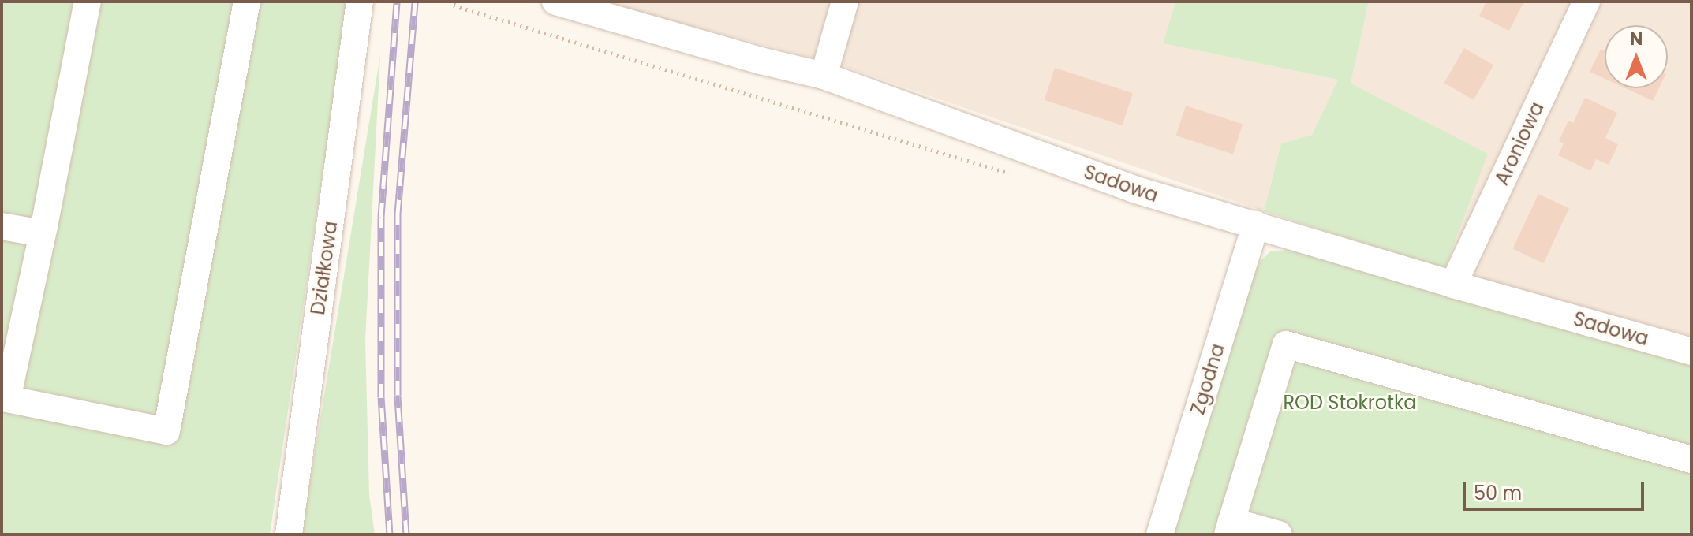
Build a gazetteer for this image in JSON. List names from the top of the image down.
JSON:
{
  "streets": {
    "street": [
      "Aroniowa",
      "Sadowa",
      "Działkowa",
      "Zgodna"
    ]
  },
  "crossings": [
    ["Aroniowa", "Sadowa"],
    ["Sadowa", "Zgodna"]
  ],
  "parks": ["ROD Stokrotka"],
  "scale_bar": "50 m",
  "north": "top"
}
